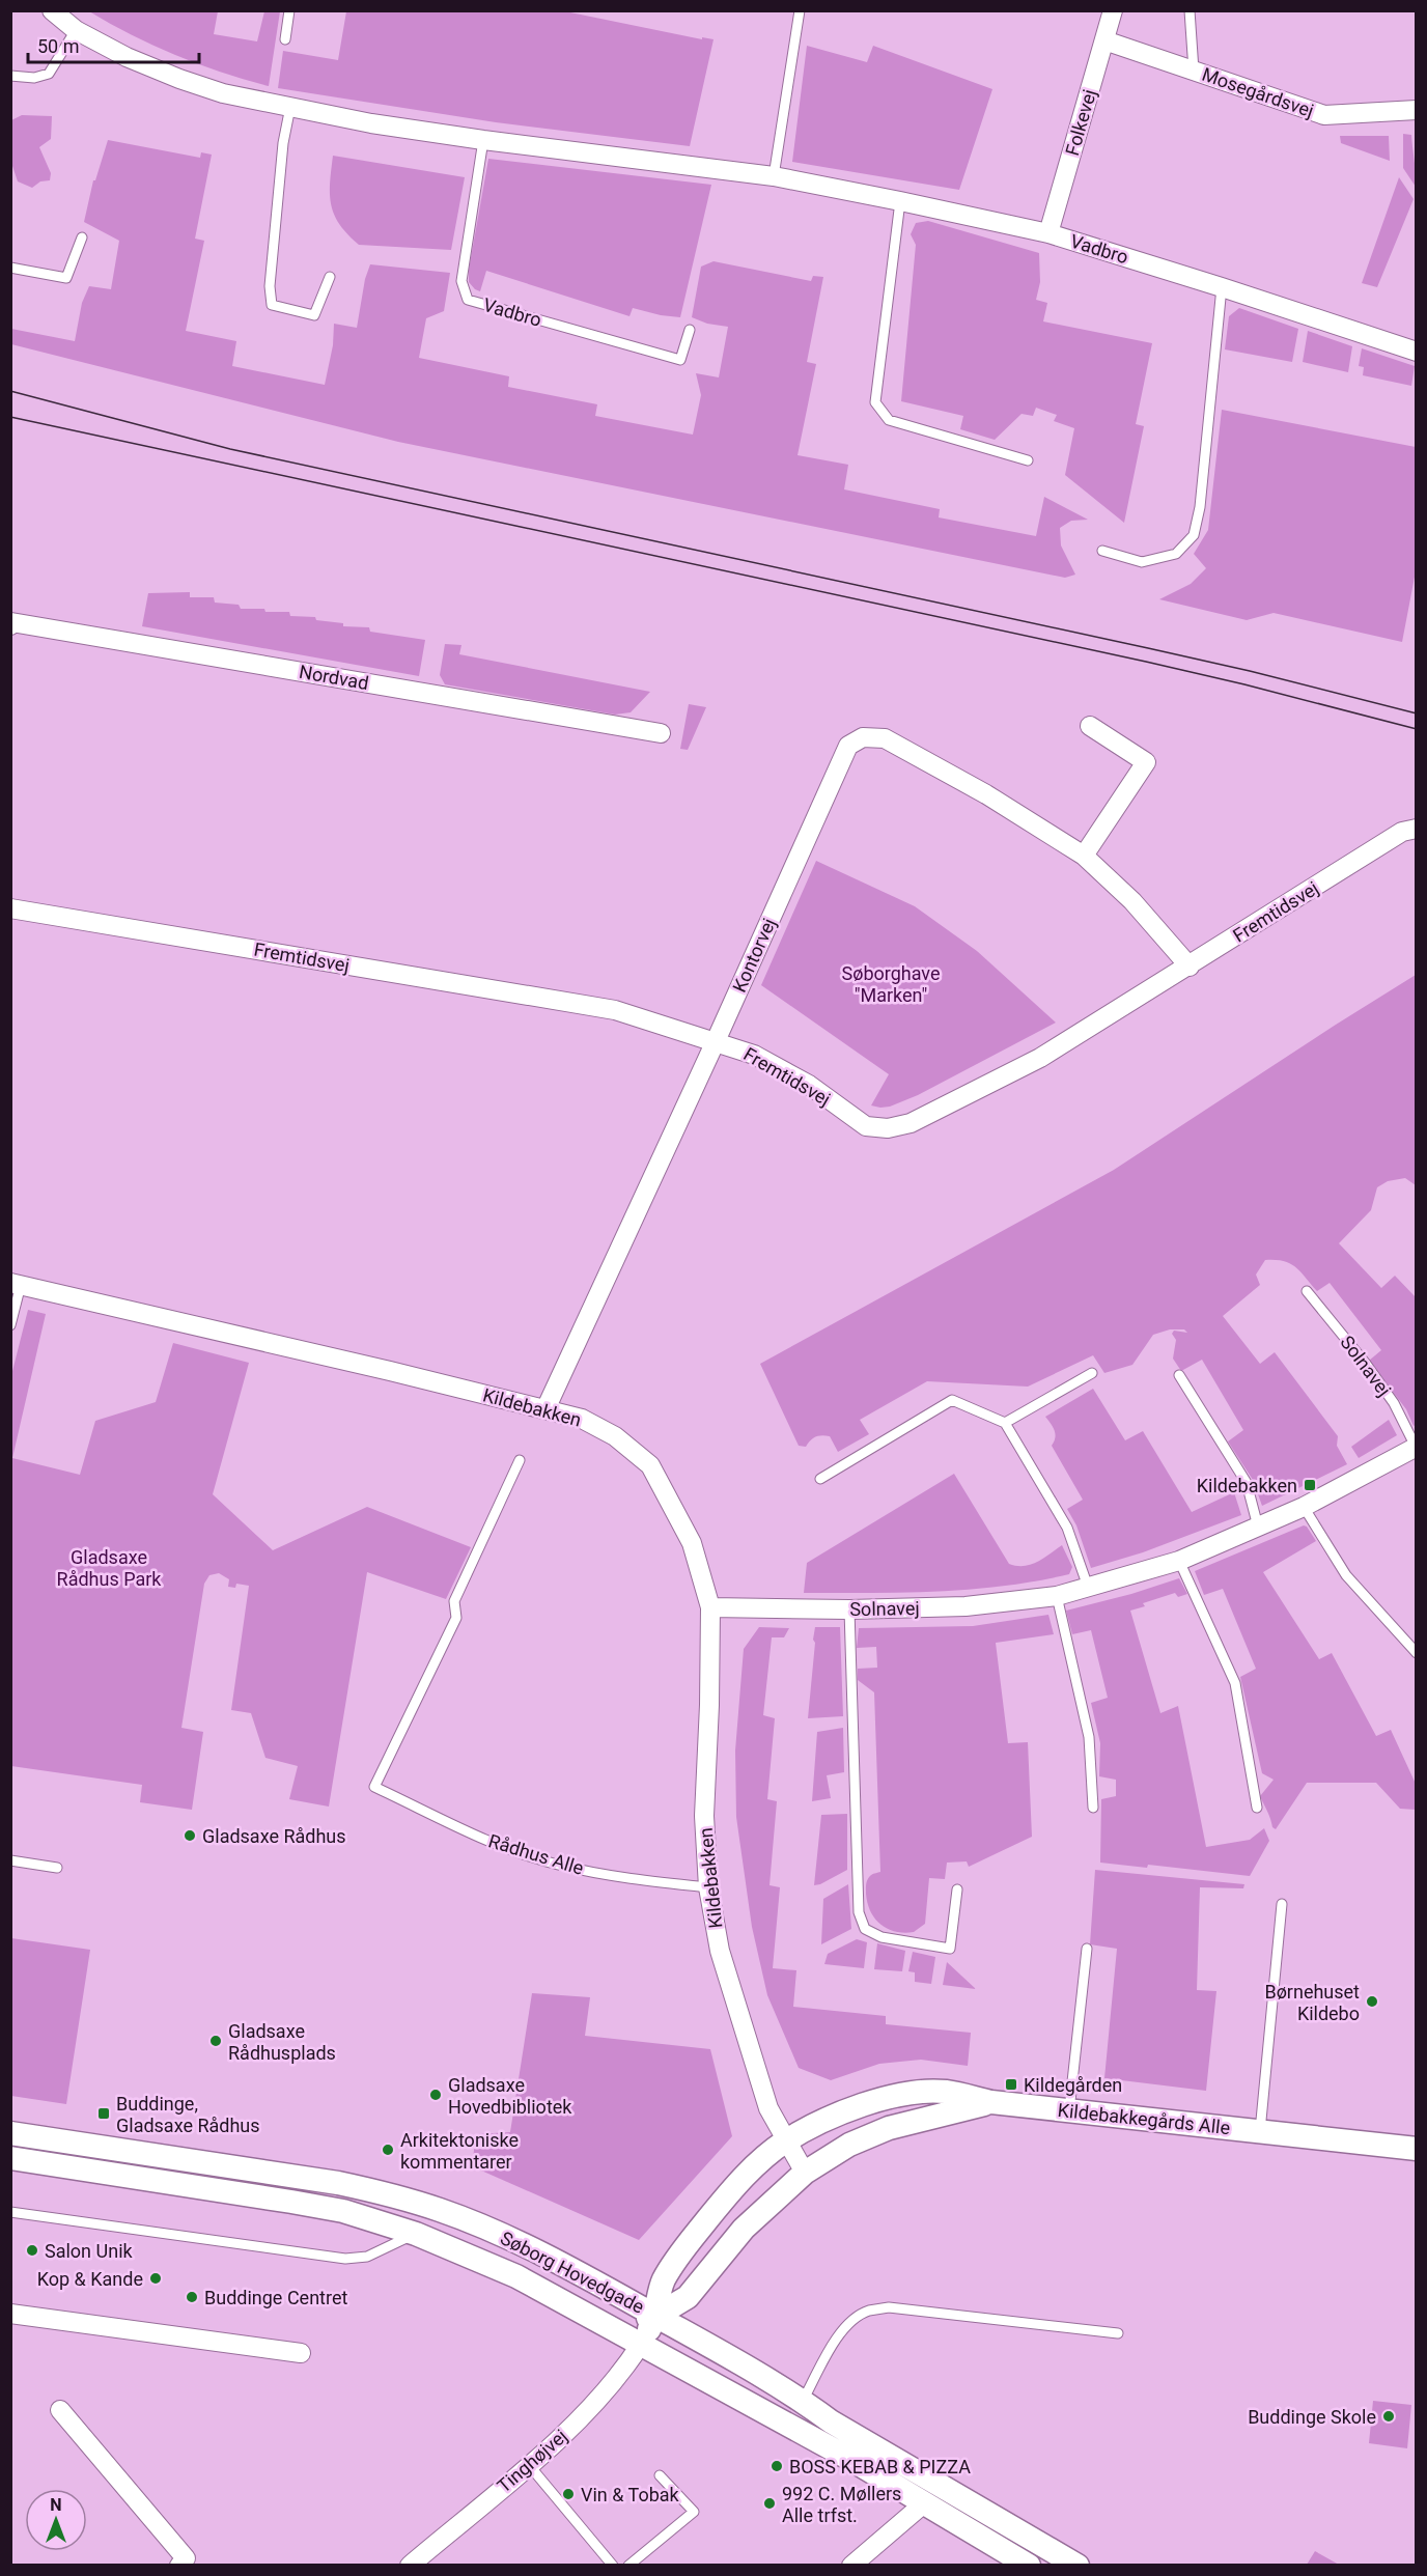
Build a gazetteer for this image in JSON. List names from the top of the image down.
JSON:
{
  "streets": {
    "street": [
      "Mosegårdsvej",
      "Folkevej",
      "Vadbro",
      "Nordvad",
      "Fremtidsvej",
      "Kontorvej",
      "Solnavej",
      "Kildebakken",
      "Kildebakkegårds Alle",
      "Søborg Hovedgade",
      "Tinghøjvej"
    ],
    "lane": ["Rådhus Alle"]
  },
  "crossings": [
    ["Mosegårdsvej", "Folkevej"],
    ["Folkevej", "Vadbro"],
    ["Fremtidsvej", "Kontorvej"],
    ["Kontorvej", "Kildebakken"],
    ["Solnavej", "Kildebakken"],
    ["Kildebakken", "Rådhus Alle"],
    ["Kildebakken", "Kildebakkegårds Alle"],
    ["Kildebakkegårds Alle", "Søborg Hovedgade"],
    ["Kildebakkegårds Alle", "Tinghøjvej"],
    ["Søborg Hovedgade", "Tinghøjvej"]
  ],
  "parks": ["Søborghave \"Marken\"", "Gladsaxe Rådhus Park"],
  "places": {
    "transit": ["Kildebakken", "Kildegården", "Buddinge, Gladsaxe Rådhus"],
    "other": [
      "Gladsaxe Rådhus",
      "Børnehuset Kildebo",
      "Gladsaxe Rådhusplads",
      "Gladsaxe Hovedbibliotek",
      "Arkitektoniske kommentarer",
      "Salon Unik",
      "Kop & Kande",
      "Buddinge Centret",
      "Buddinge Skole",
      "BOSS KEBAB & PIZZA",
      "Vin & Tobak",
      "992 C. Møllers Alle trfst."
    ]
  },
  "scale_bar": "50 m",
  "north": "top"
}
